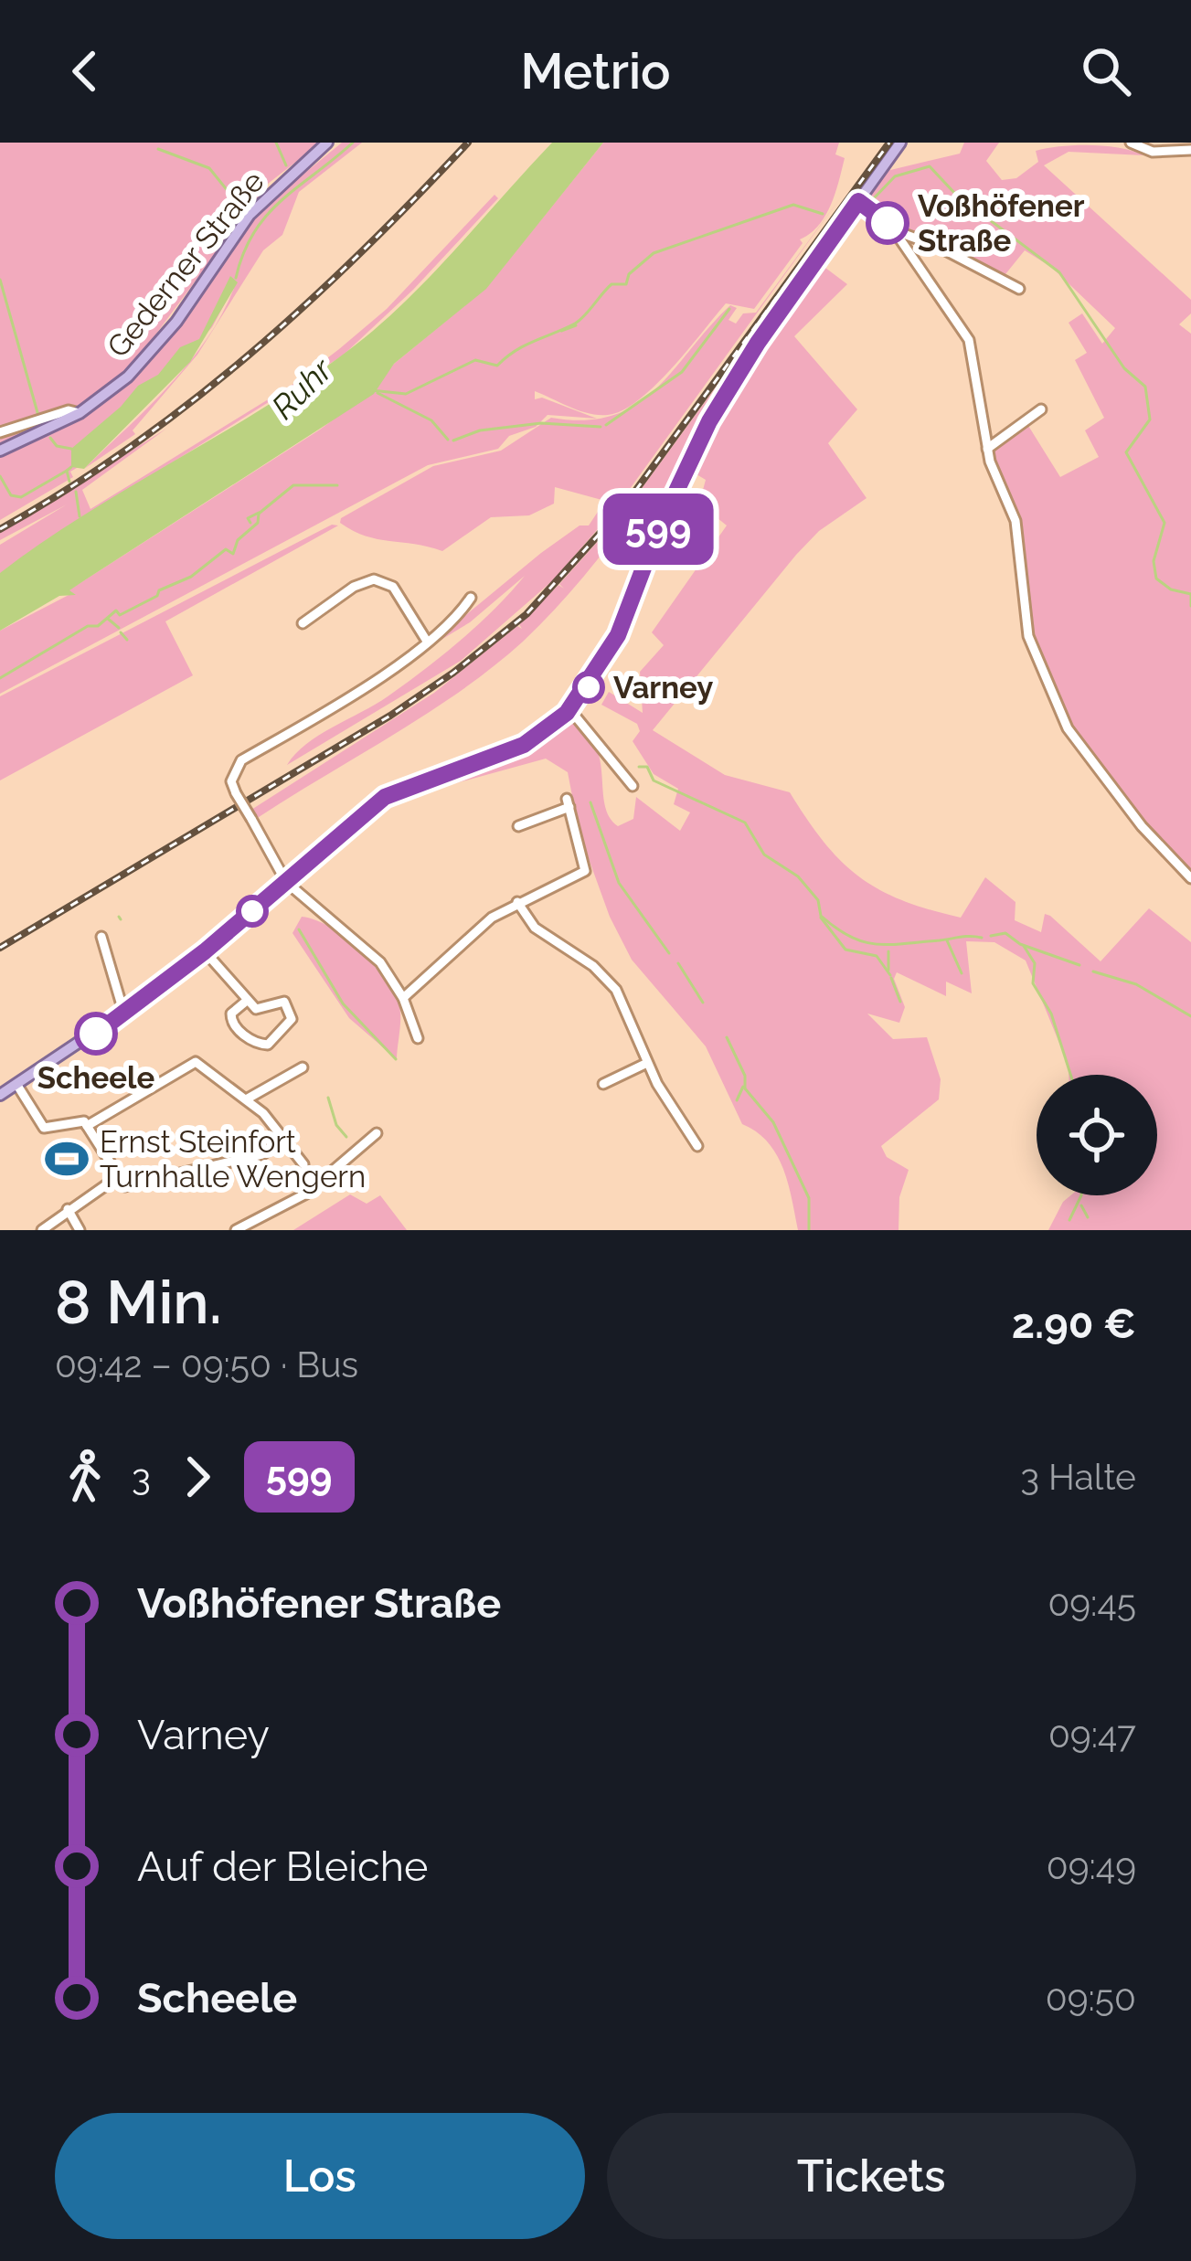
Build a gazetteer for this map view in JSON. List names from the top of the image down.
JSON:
{
  "streets": {
    "main road": ["Gederner Straße"]
  },
  "water": ["Ruhr"],
  "places": {
    "other": ["Voßhöfener Straße", "Varney", "Scheele"],
    "sports": ["Ernst Steinfort Turnhalle Wengern"]
  },
  "lines": ["bus line 599"],
  "page": {
    "header": "Metrio",
    "on_map": "599",
    "heading": ["8 Min.", "09:42 – 09:50 · Bus", "2.90 €"],
    "legs": ["3", "599", "3 Halte"],
    "list": [
      {
        "name": "Voßhöfener Straße",
        "value": "09:45"
      },
      {
        "name": "Varney",
        "value": "09:47"
      },
      {
        "name": "Auf der Bleiche",
        "value": "09:49"
      },
      {
        "name": "Scheele",
        "value": "09:50"
      }
    ],
    "buttons": ["Los", "Tickets"]
  }
}
